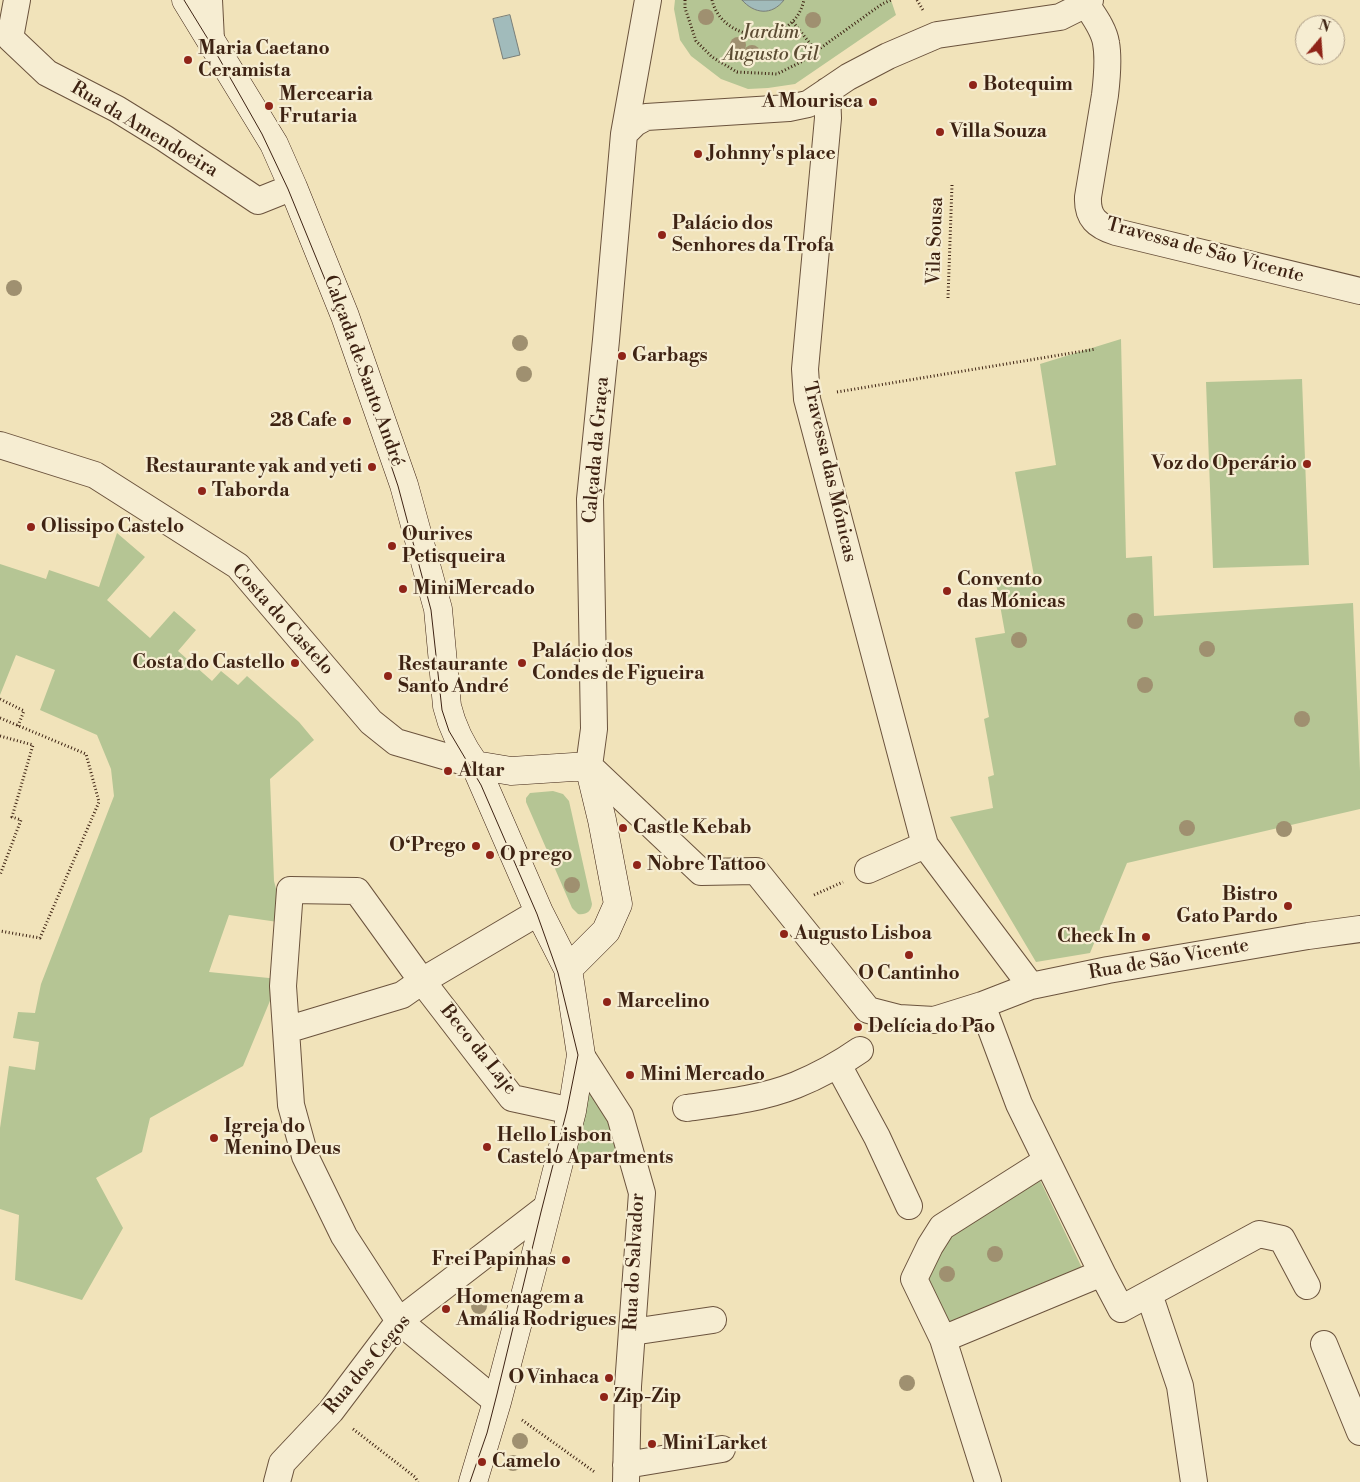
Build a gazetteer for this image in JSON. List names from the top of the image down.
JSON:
{
  "streets": {
    "street": [
      "Rua da Amendoeira",
      "Travessa de São Vicente",
      "Calçada de Santo André",
      "Calçada da Graça",
      "Travessa das Mónicas",
      "Costa do Castelo",
      "Rua de São Vicente",
      "Beco da Laje",
      "Rua do Salvador",
      "Rua dos Cegos"
    ],
    "path": ["Vila Sousa"]
  },
  "crossings": [
    ["Rua da Amendoeira", "Calçada de Santo André"],
    ["Calçada de Santo André", "Calçada da Graça"],
    ["Calçada de Santo André", "Costa do Castelo"],
    ["Calçada de Santo André", "Beco da Laje"],
    ["Calçada de Santo André", "Rua do Salvador"],
    ["Calçada de Santo André", "Rua dos Cegos"],
    ["Calçada da Graça", "Rua de São Vicente"],
    ["Travessa das Mónicas", "Rua de São Vicente"]
  ],
  "parks": ["Jardim Augusto Gil"],
  "places": [
    "Maria Caetano Ceramista",
    "Botequim",
    "A Mourisca",
    "Mercearia Frutaria",
    "Villa Souza",
    "Johnny's place",
    "Palácio dos Senhores da Trofa",
    "Garbags",
    "28 Cafe",
    "Voz do Operário",
    "Restaurante yak and yeti",
    "Taborda",
    "Olissipo Castelo",
    "Ourives Petisqueira",
    "MiniMercado",
    "Convento das Mónicas",
    "Costa do Castello",
    "Palácio dos Condes de Figueira",
    "Restaurante Santo André",
    "Altar",
    "Castle Kebab",
    "O‘Prego",
    "O prego",
    "Nobre Tattoo",
    "Bistro Gato Pardo",
    "Augusto Lisboa",
    "Check In",
    "O Cantinho",
    "Marcelino",
    "Delícia do Pão",
    "Mini Mercado",
    "Igreja do Menino Deus",
    "Hello Lisbon Castelo Apartments",
    "Frei Papinhas",
    "Homenagem a Amália Rodrigues",
    "O Vinhaca",
    "Zip-Zip",
    "Mini Larket",
    "Camelo"
  ],
  "north": "top"
}
